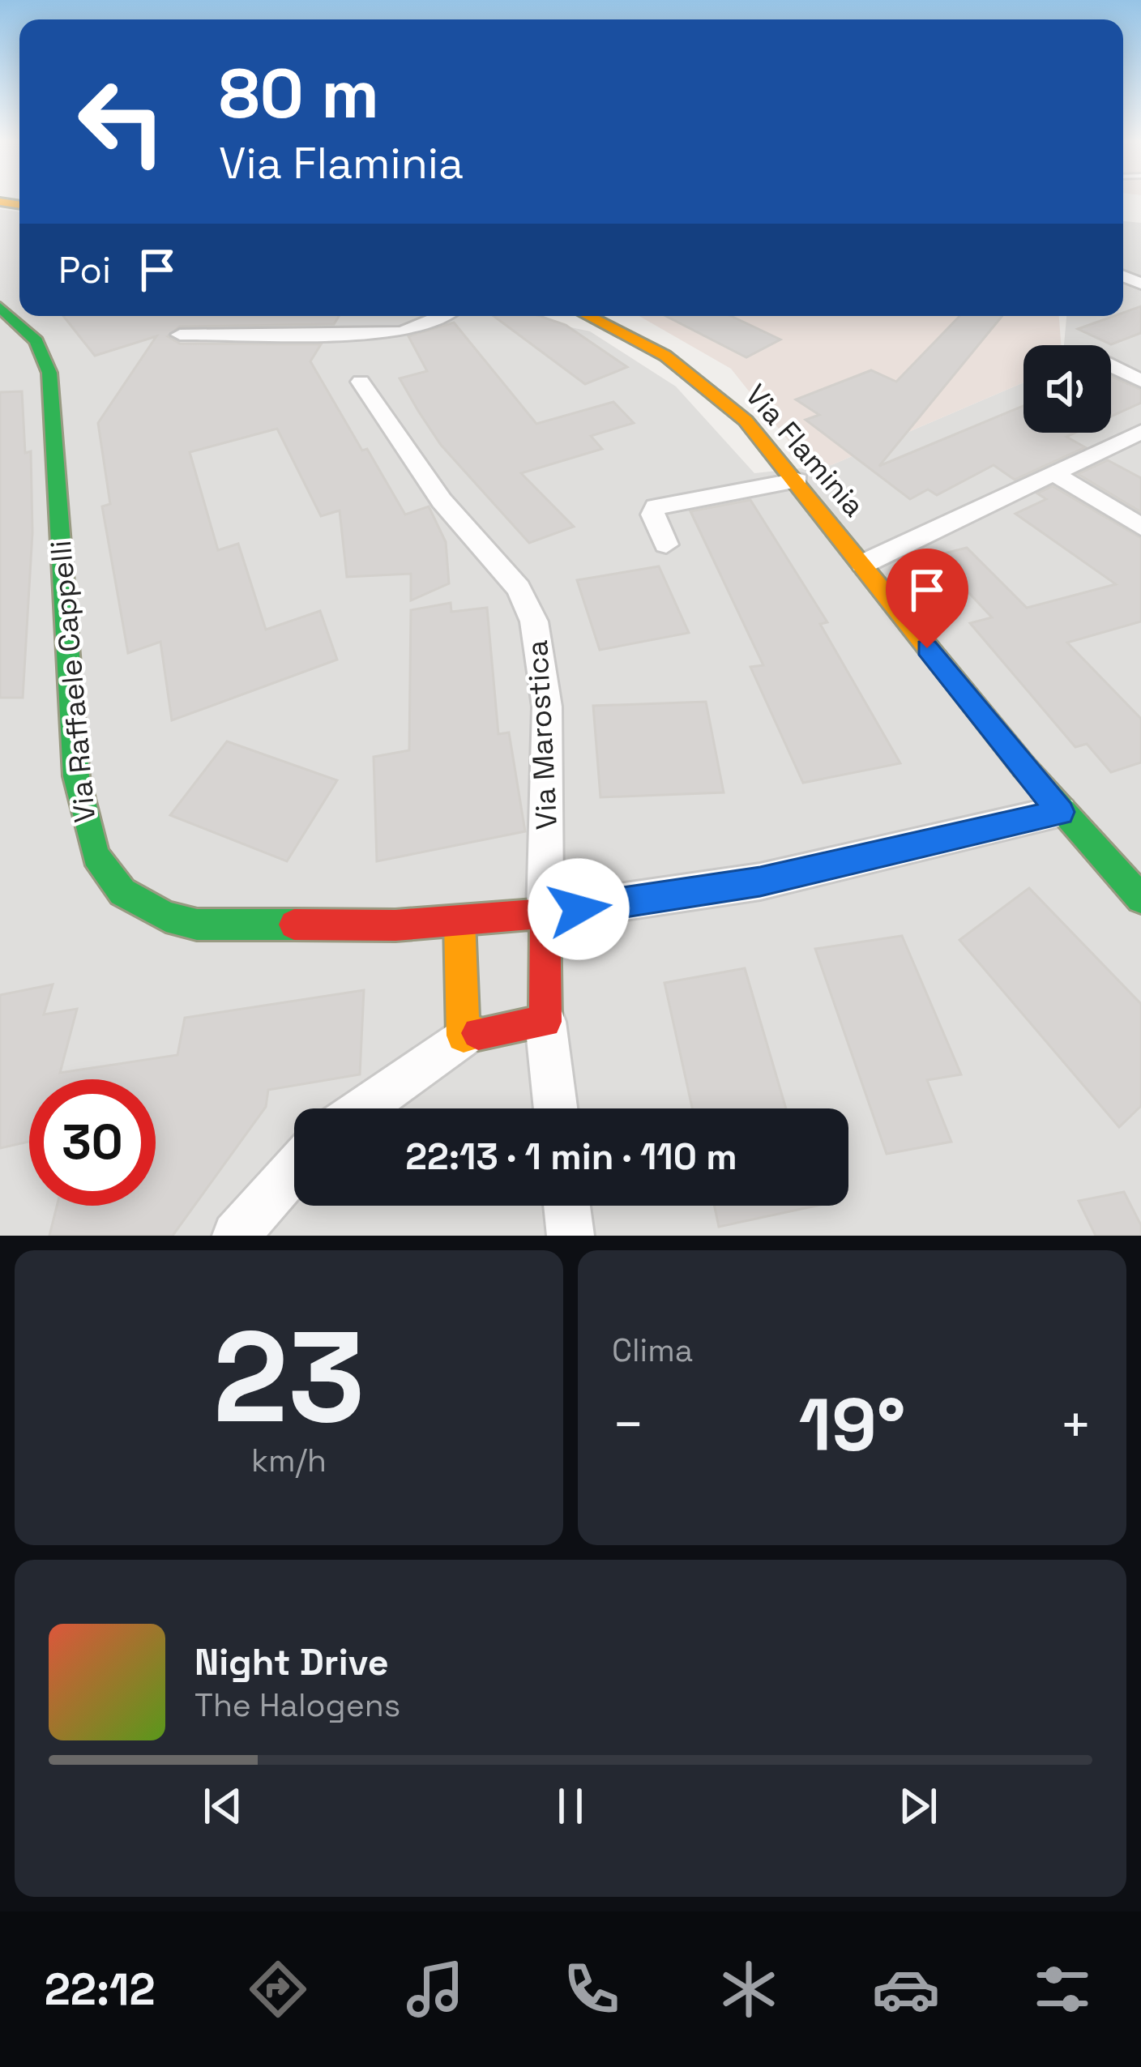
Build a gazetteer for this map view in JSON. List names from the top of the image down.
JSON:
{
  "streets": {
    "street": ["Via Flaminia", "Via Raffaele Cappelli", "Via Marostica"]
  },
  "crossings": [
    ["Via Raffaele Cappelli", "Via Marostica"]
  ],
  "page": {
    "turn": ["80 m", "Via Flaminia"],
    "then": "Poi",
    "limit": "30",
    "trip": "22:13 · 1 min · 110 m",
    "tile": [
      ["23", "km/h"],
      "Clima"
    ],
    "heat": ["−", "19°", "+"],
    "song": ["Night Drive", "The Halogens"],
    "tabs": "22:12"
  }
}
